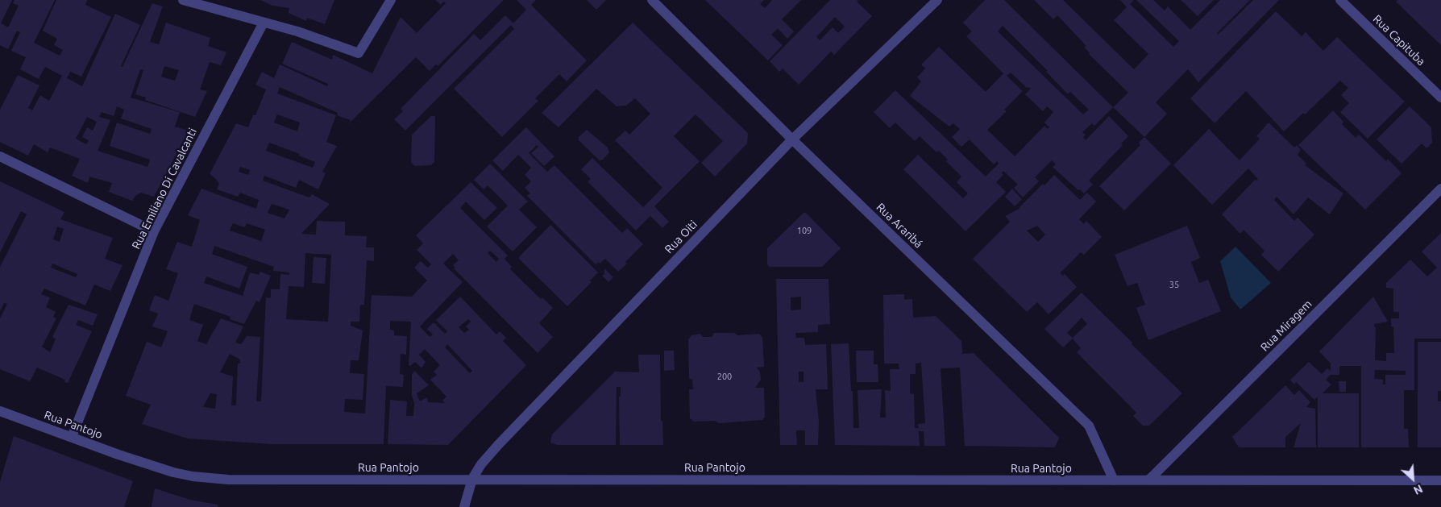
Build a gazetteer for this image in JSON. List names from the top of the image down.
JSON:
{
  "streets": {
    "street": [
      "Rua Capituba",
      "Rua Emiliano Di Cavalcanti",
      "Rua Araribá",
      "Rua Oiti",
      "Rua Miragem",
      "Rua Pantojo"
    ]
  },
  "crossings": [
    ["Rua Emiliano Di Cavalcanti", "Rua Pantojo"],
    ["Rua Araribá", "Rua Oiti"],
    ["Rua Araribá", "Rua Pantojo"],
    ["Rua Oiti", "Rua Pantojo"],
    ["Rua Miragem", "Rua Pantojo"]
  ],
  "house_numbers": ["109", "35", "200"],
  "north": "bottom right"
}
